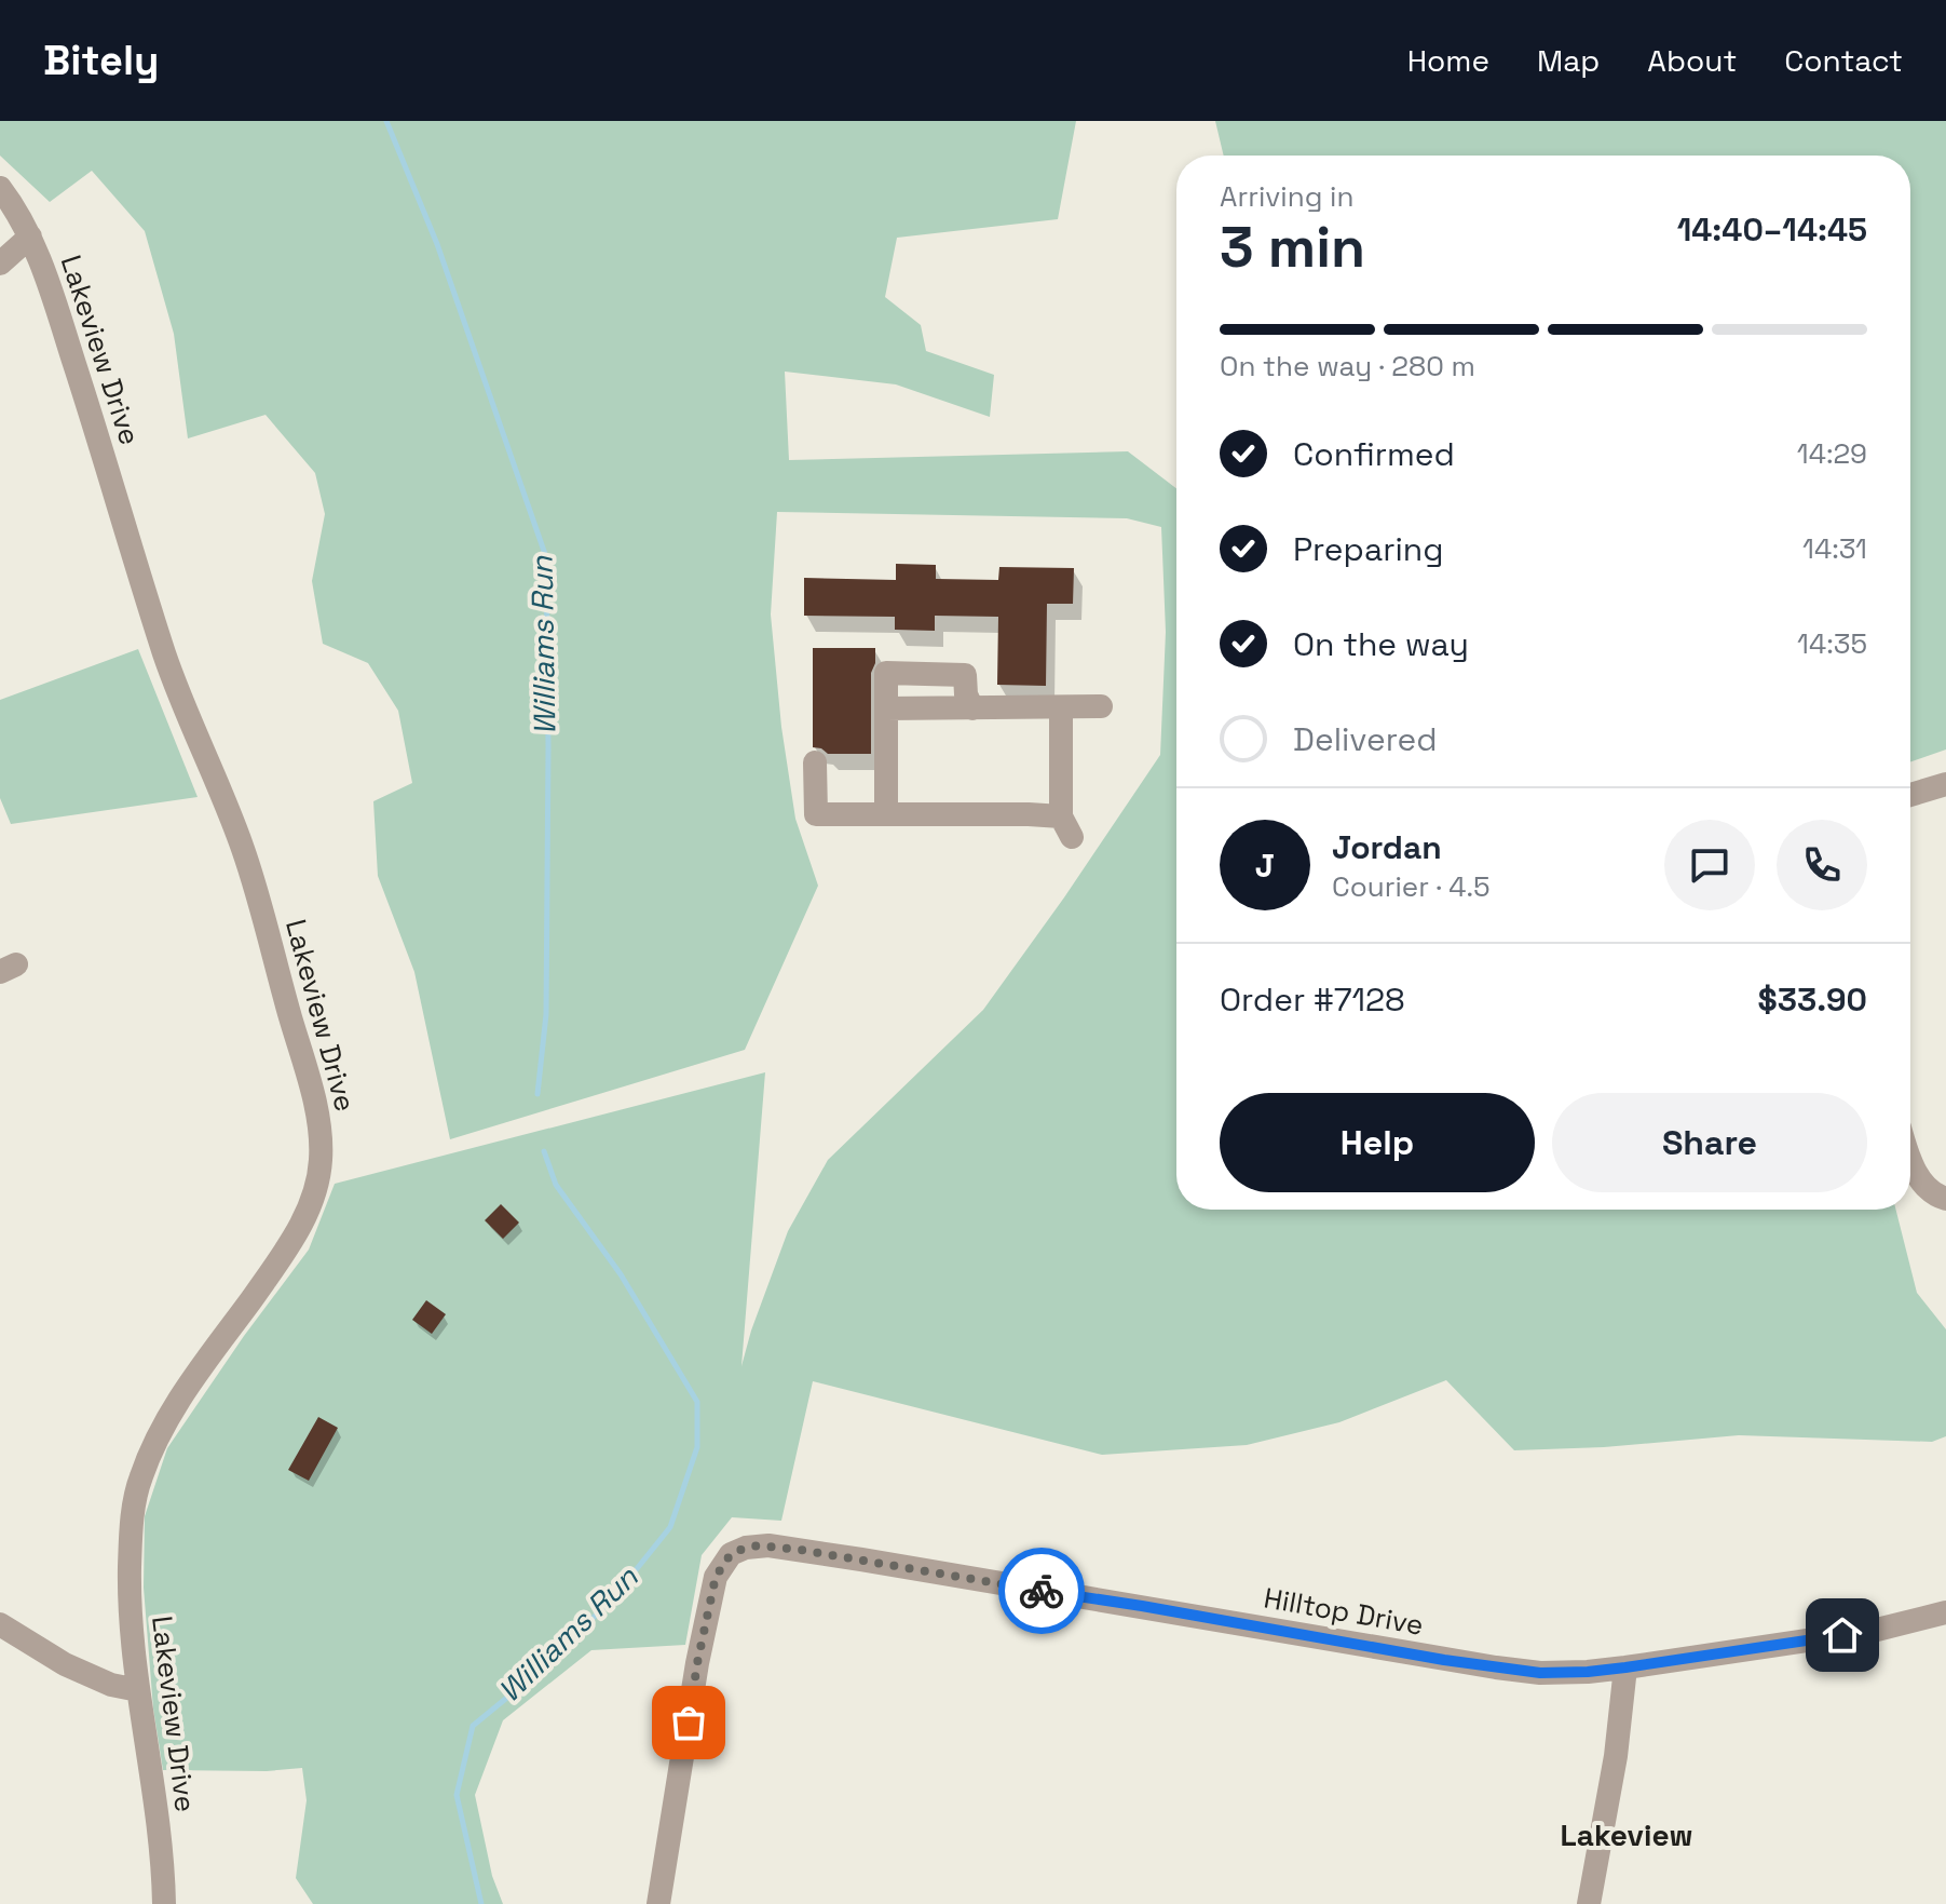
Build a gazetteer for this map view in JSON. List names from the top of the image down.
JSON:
{
  "streets": {
    "street": ["Lakeview Drive", "Hilltop Drive"]
  },
  "districts": ["Lakeview"],
  "water": ["Williams Run"],
  "page": {
    "header": "Bitely",
    "nav": [
      "Home",
      "Map",
      "About",
      "Contact"
    ],
    "heading": ["3 min", "Arriving in", "14:40–14:45"],
    "panel": [
      "Jordan",
      "Courier · 4.5",
      "Order #7128",
      "$33.90"
    ],
    "bar": "On the way · 280 m",
    "list": [
      ["Confirmed", "14:29"],
      ["Preparing", "14:31"],
      ["On the way", "14:35"],
      "Delivered"
    ],
    "round": "J",
    "buttons": ["Help", "Share"]
  }
}
